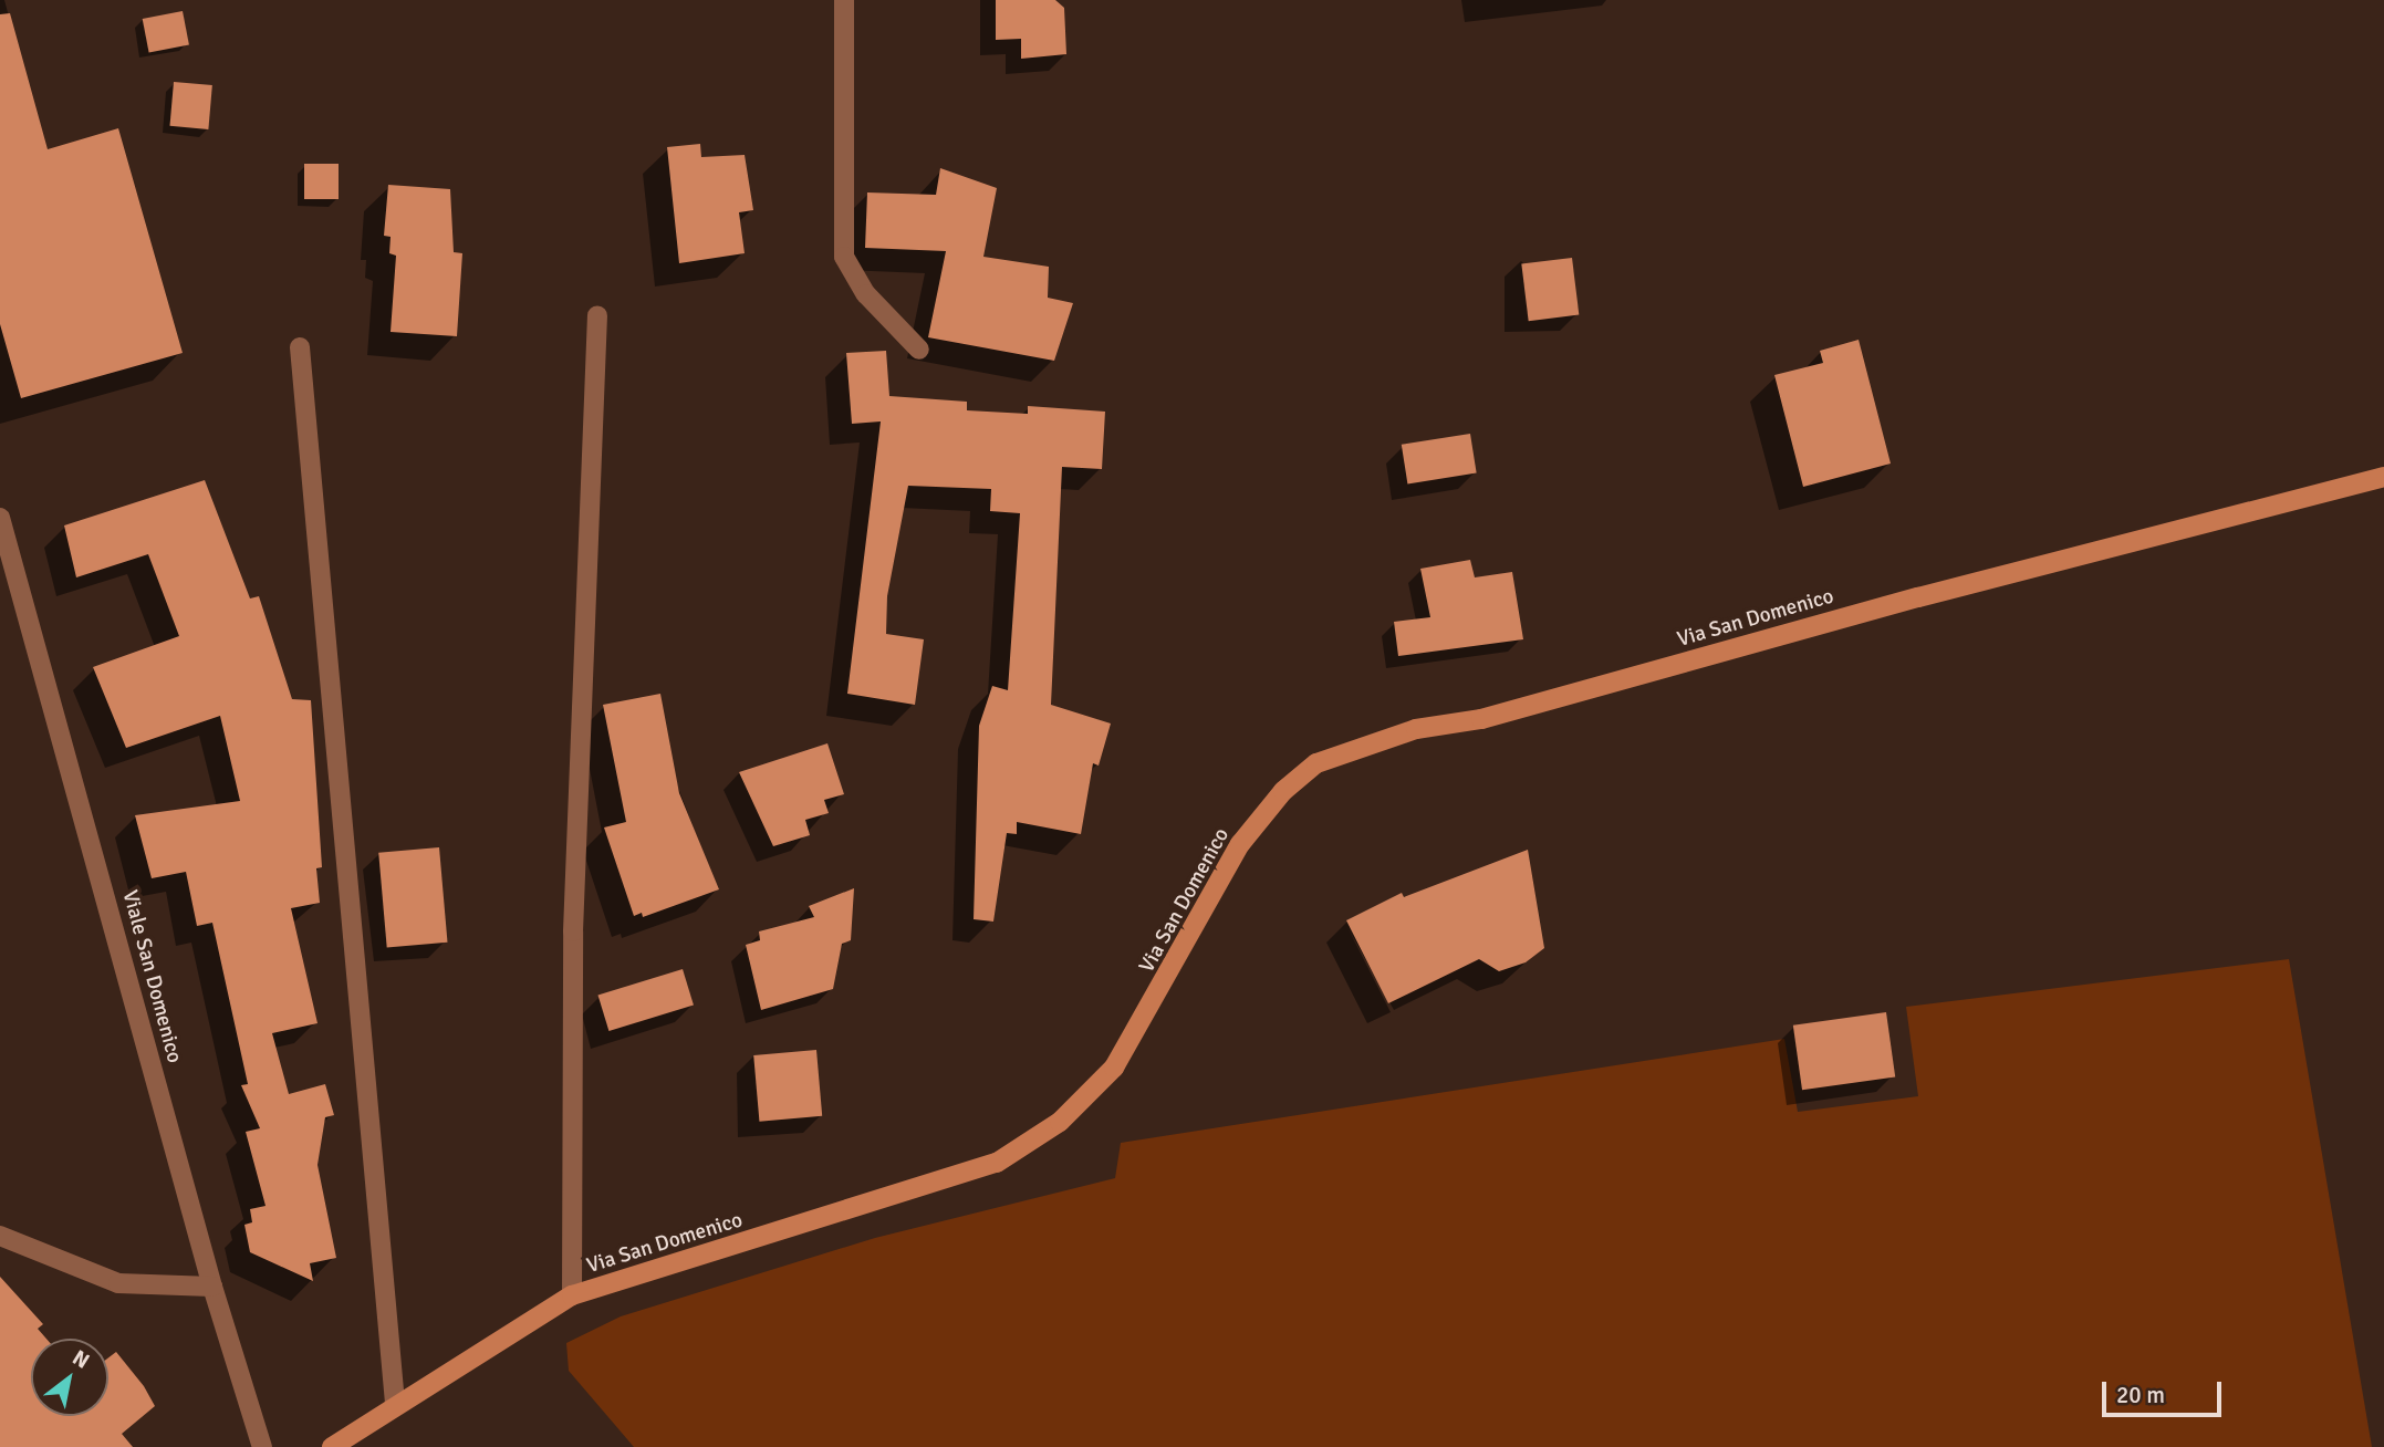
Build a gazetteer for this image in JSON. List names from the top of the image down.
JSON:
{
  "streets": {
    "street": ["Via San Domenico", "Viale San Domenico"]
  },
  "scale_bar": "20 m",
  "north": "top right"
}
